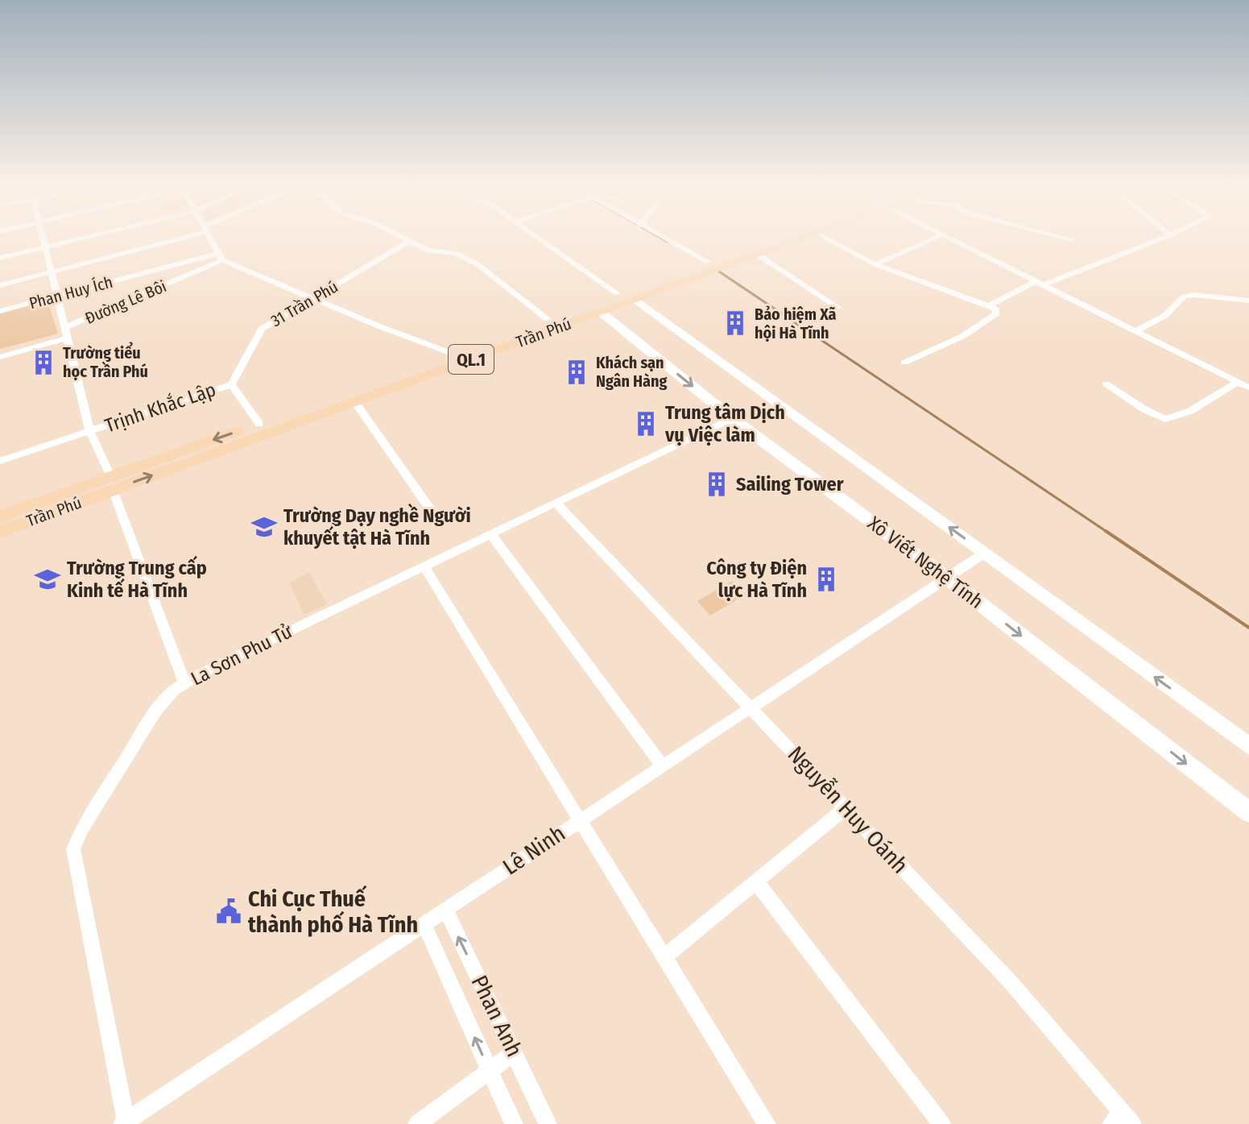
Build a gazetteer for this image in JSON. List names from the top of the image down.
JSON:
{
  "streets": {
    "main road": ["Trần Phú", "QL.1"],
    "street": [
      "Phan Huy Ích",
      "Đường Lê Bôi",
      "31 Trần Phú",
      "Trịnh Khắc Lập",
      "Xô Viết Nghệ Tĩnh",
      "La Sơn Phu Tử",
      "Nguyễn Huy Oánh",
      "Lê Ninh",
      "Phan Anh"
    ]
  },
  "crossings": [
    ["Phan Huy Ích", "Đường Lê Bôi"],
    ["31 Trần Phú", "Trịnh Khắc Lập"],
    ["Trần Phú", "Xô Viết Nghệ Tĩnh"],
    ["Xô Viết Nghệ Tĩnh", "La Sơn Phu Tử"],
    ["Xô Viết Nghệ Tĩnh", "Lê Ninh"],
    ["La Sơn Phu Tử", "Nguyễn Huy Oánh"],
    ["La Sơn Phu Tử", "Lê Ninh"],
    ["Nguyễn Huy Oánh", "Lê Ninh"],
    ["Lê Ninh", "Phan Anh"]
  ],
  "one_way": ["Phan Anh"],
  "places": {
    "building": [
      "Bảo hiệm Xã hội Hà Tĩnh",
      "Trường tiểu học Trần Phú",
      "Khách sạn Ngân Hàng",
      "Trung tâm Dịch vụ Việc làm",
      "Sailing Tower",
      "Công ty Điện lực Hà Tĩnh"
    ],
    "school or university": ["Trường Dạy nghề Người khuyết tật Hà Tĩnh", "Trường Trung cấp Kinh tế Hà Tĩnh"],
    "public building": ["Chi Cục Thuế thành phố Hà Tĩnh"]
  }
}
